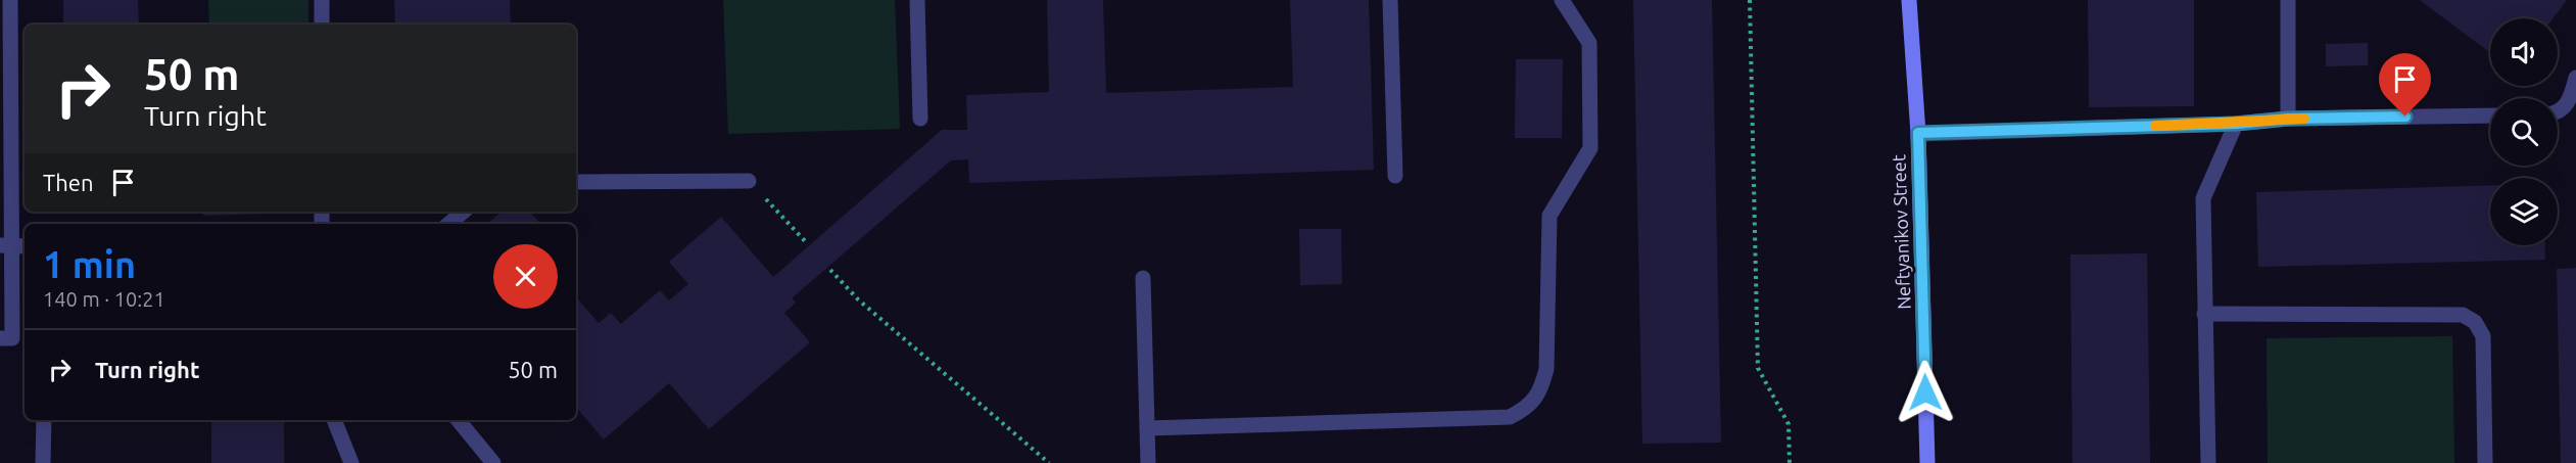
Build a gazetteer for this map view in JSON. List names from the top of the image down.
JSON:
{
  "streets": {
    "main road": ["Neftyanikov Street"]
  },
  "page": {
    "turn": ["50 m", "Turn right"],
    "then": "Then",
    "heading": ["1 min", "140 m · 10:21"],
    "list": [
      {
        "name": "Turn right",
        "value": "50 m"
      }
    ]
  }
}
